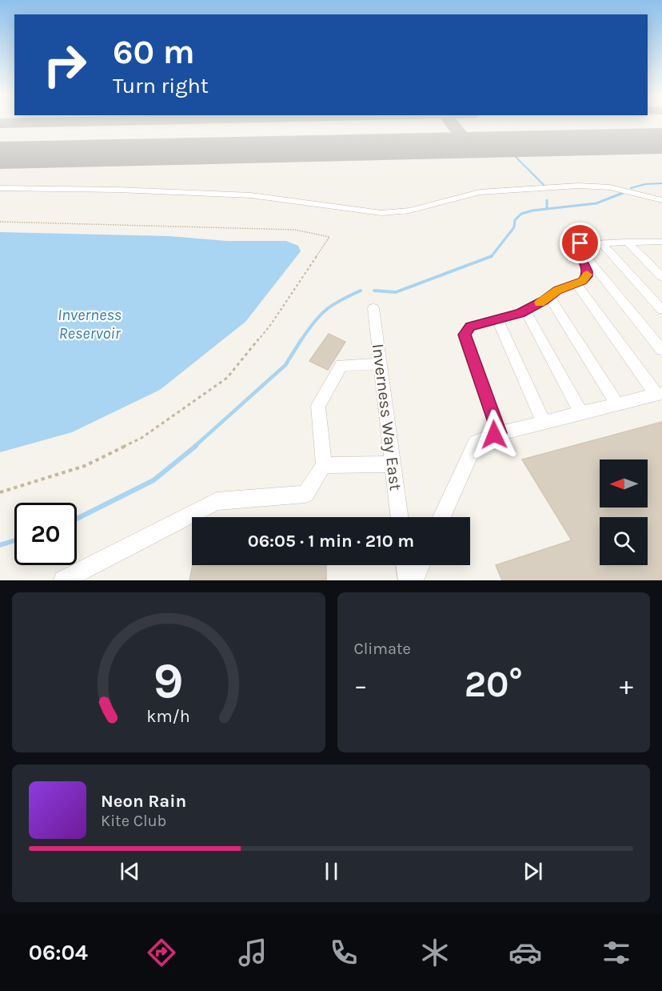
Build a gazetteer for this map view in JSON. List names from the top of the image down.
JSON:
{
  "streets": {
    "street": ["Inverness Way East"]
  },
  "water": ["Inverness Reservoir"],
  "north": "left",
  "page": {
    "turn": ["60 m", "Turn right"],
    "limit": "20",
    "trip": "06:05 · 1 min · 210 m",
    "tile": "Climate",
    "heat": ["−", "20°", "+"],
    "song": ["Neon Rain", "Kite Club"],
    "tabs": "06:04",
    "gauge": ["9", "km/h"]
  }
}
